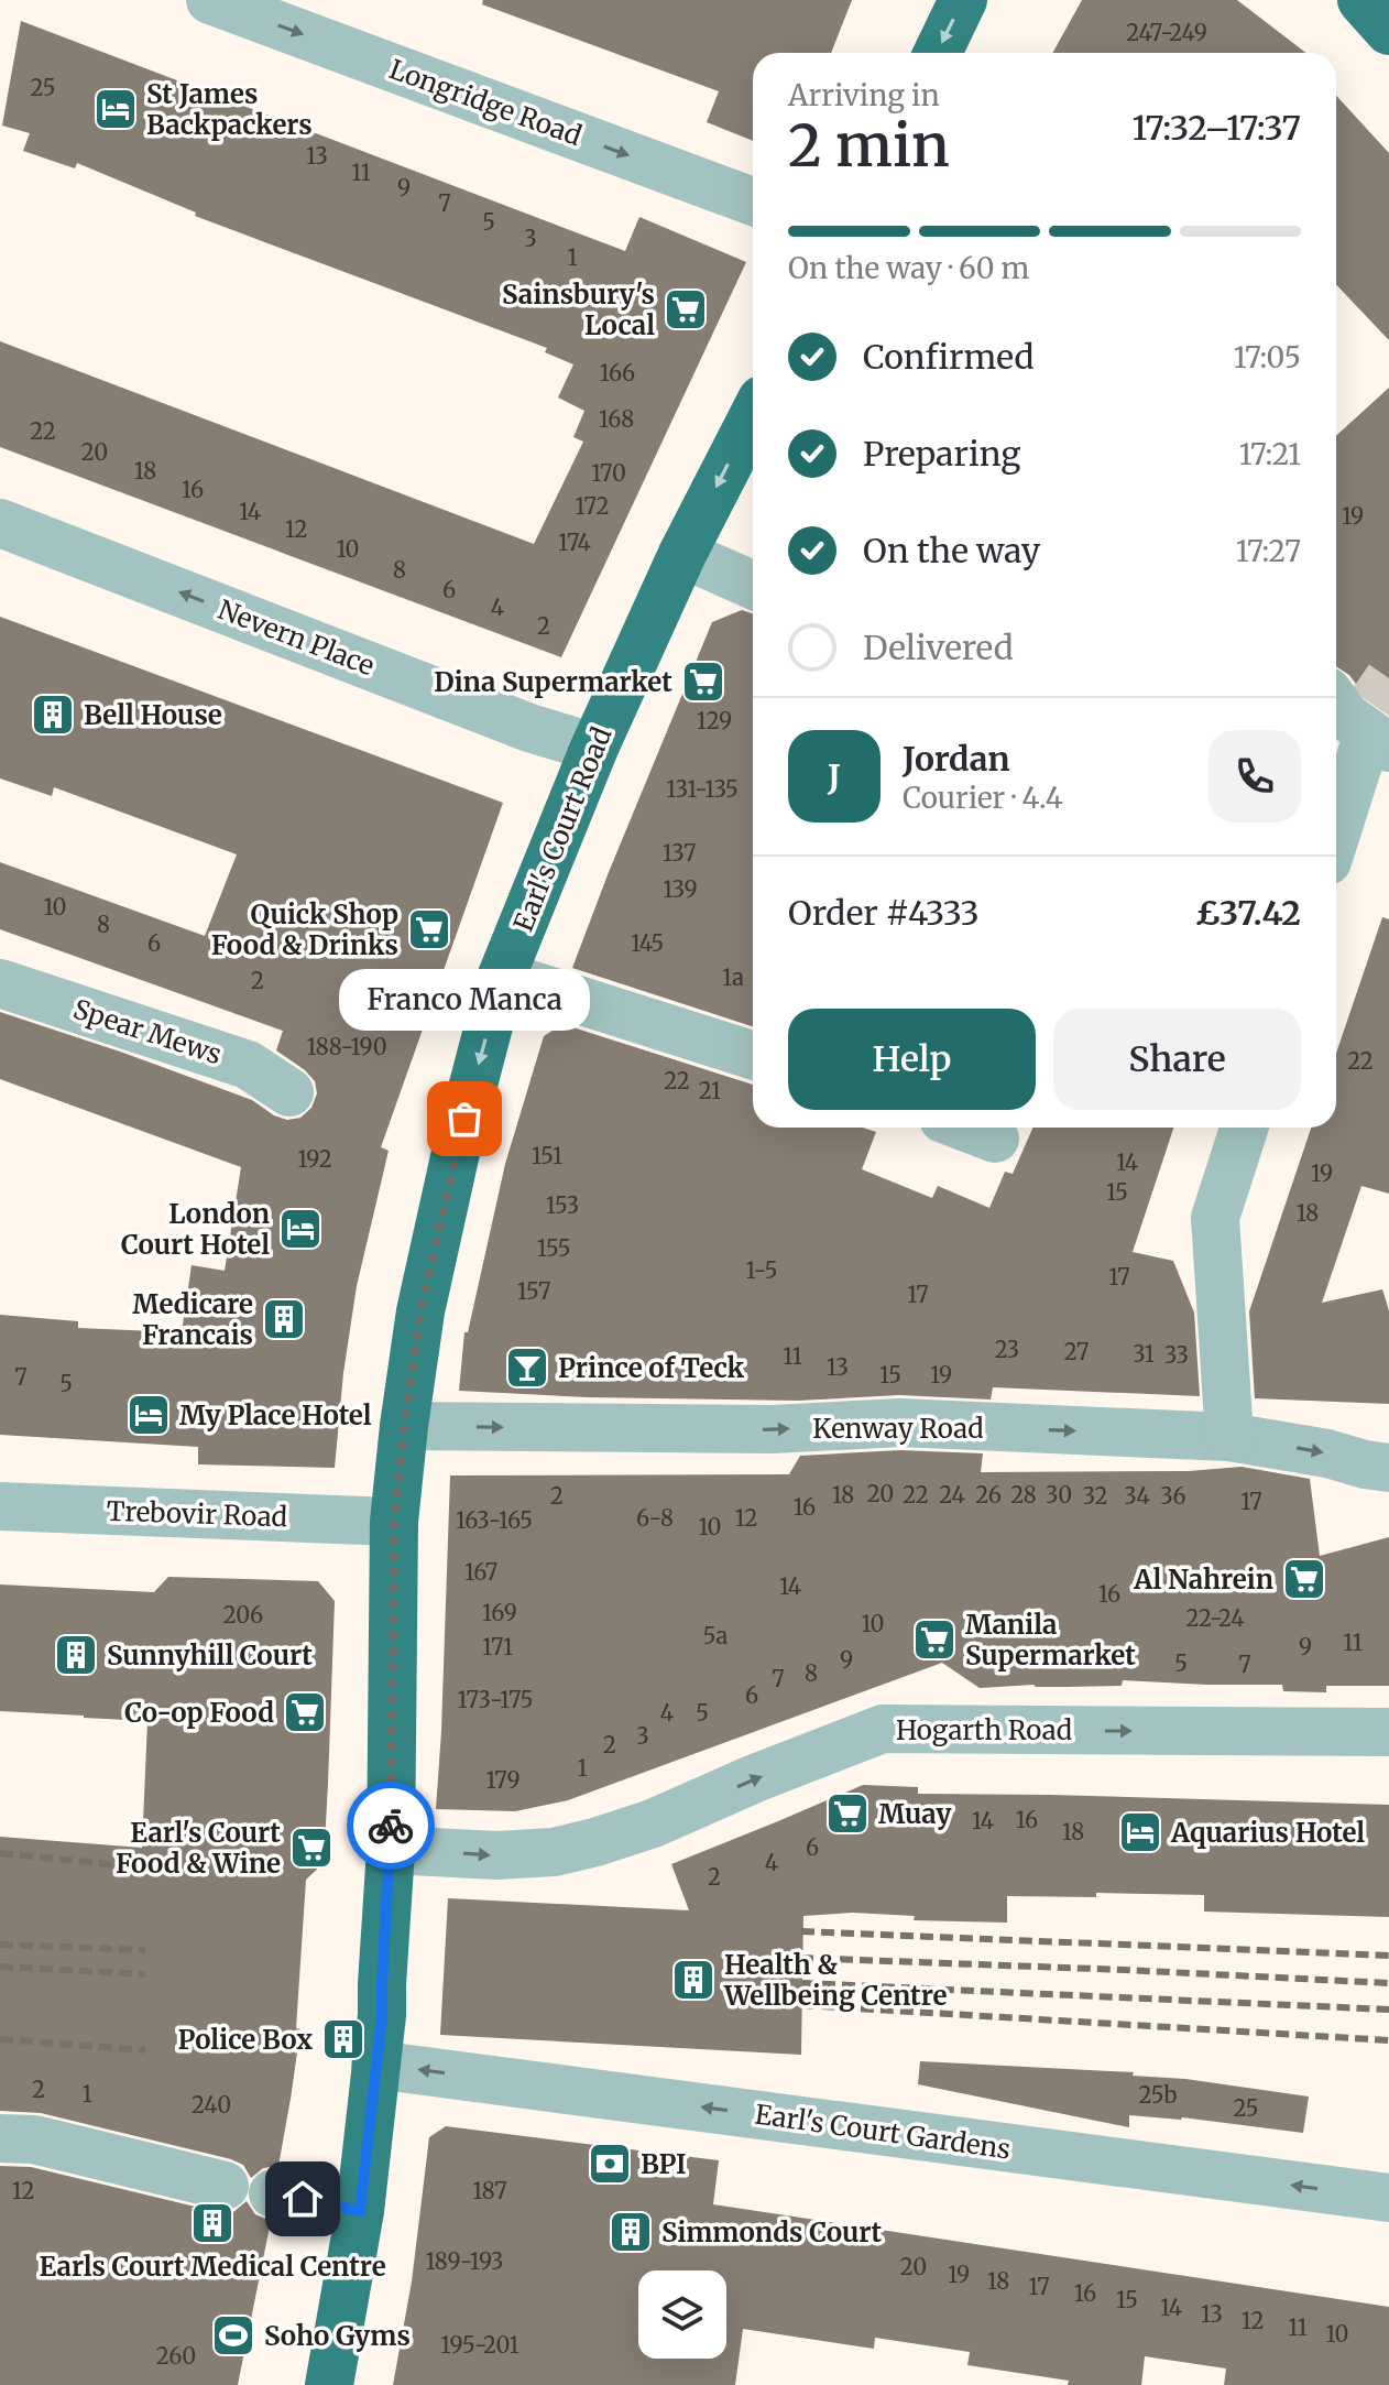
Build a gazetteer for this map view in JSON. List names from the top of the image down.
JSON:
{
  "streets": {
    "highway": ["Earl's Court Road"],
    "street": [
      "Longridge Road",
      "Nevern Place",
      "Spear Mews",
      "Kenway Road",
      "Trebovir Road",
      "Hogarth Road",
      "Earl's Court Gardens"
    ]
  },
  "crossings": [
    ["Nevern Place", "Earl's Court Road"],
    ["Earl's Court Road", "Kenway Road"],
    ["Earl's Court Road", "Trebovir Road"],
    ["Earl's Court Road", "Hogarth Road"],
    ["Earl's Court Road", "Earl's Court Gardens"]
  ],
  "one_way": [
    "Longridge Road",
    "Nevern Place",
    "Kenway Road",
    "Hogarth Road",
    "Earl's Court Gardens"
  ],
  "places": {
    "hotel": [
      "St James Backpackers",
      "London Court Hotel",
      "My Place Hotel",
      "Aquarius Hotel"
    ],
    "supermarket": [
      "Sainsbury's Local",
      "Dina Supermarket",
      "Quick Shop Food & Drinks",
      "Al Nahrein",
      "Manila Supermarket",
      "Co-op Food",
      "Muay",
      "Earl's Court Food & Wine"
    ],
    "building": [
      "Bell House",
      "Medicare Francais",
      "Sunnyhill Court",
      "Health & Wellbeing Centre",
      "Police Box",
      "Earls Court Medical Centre",
      "Simmonds Court"
    ],
    "other": ["Franco Manca"],
    "bar": ["Prince of Teck"],
    "bank": ["BPI"],
    "sports": ["Soho Gyms"]
  },
  "house_numbers": [
    "247-249",
    "25",
    "13",
    "11",
    "9",
    "7",
    "5",
    "3",
    "1",
    "166",
    "168",
    "22",
    "20",
    "18",
    "170",
    "16",
    "172",
    "14",
    "19",
    "12",
    "174",
    "10",
    "8",
    "6",
    "4",
    "2",
    "129",
    "131-135",
    "137",
    "139",
    "10",
    "8",
    "6",
    "145",
    "1a",
    "2",
    "188-190",
    "22",
    "22",
    "21",
    "151",
    "192",
    "14",
    "19",
    "15",
    "153",
    "18",
    "155",
    "1-5",
    "17",
    "157",
    "17",
    "23",
    "27",
    "31",
    "33",
    "11",
    "13",
    "15",
    "19",
    "7",
    "5",
    "20",
    "18",
    "22",
    "24",
    "26",
    "28",
    "30",
    "2",
    "32",
    "34",
    "36",
    "17",
    "16",
    "6-8",
    "12",
    "163-165",
    "10",
    "167",
    "14",
    "16",
    "169",
    "206",
    "22-24",
    "10",
    "5a",
    "11",
    "171",
    "9",
    "9",
    "5",
    "7",
    "8",
    "7",
    "6",
    "173-175",
    "4",
    "5",
    "3",
    "2",
    "1",
    "179",
    "16",
    "14",
    "18",
    "6",
    "4",
    "2",
    "2",
    "1",
    "25b",
    "240",
    "25",
    "12",
    "187",
    "189-193",
    "20",
    "19",
    "18",
    "17",
    "16",
    "15",
    "14",
    "13",
    "12",
    "11",
    "10",
    "195-201",
    "260"
  ],
  "page": {
    "heading": ["2 min", "Arriving in", "17:32–17:37"],
    "panel": [
      "Jordan",
      "Courier · 4.4",
      "Order #4333",
      "£37.42"
    ],
    "bar": "On the way · 60 m",
    "list": [
      ["Confirmed", "17:05"],
      ["Preparing", "17:21"],
      ["On the way", "17:27"],
      "Delivered"
    ],
    "round": "J",
    "bubble": "Franco Manca",
    "buttons": ["Help", "Share"]
  }
}
